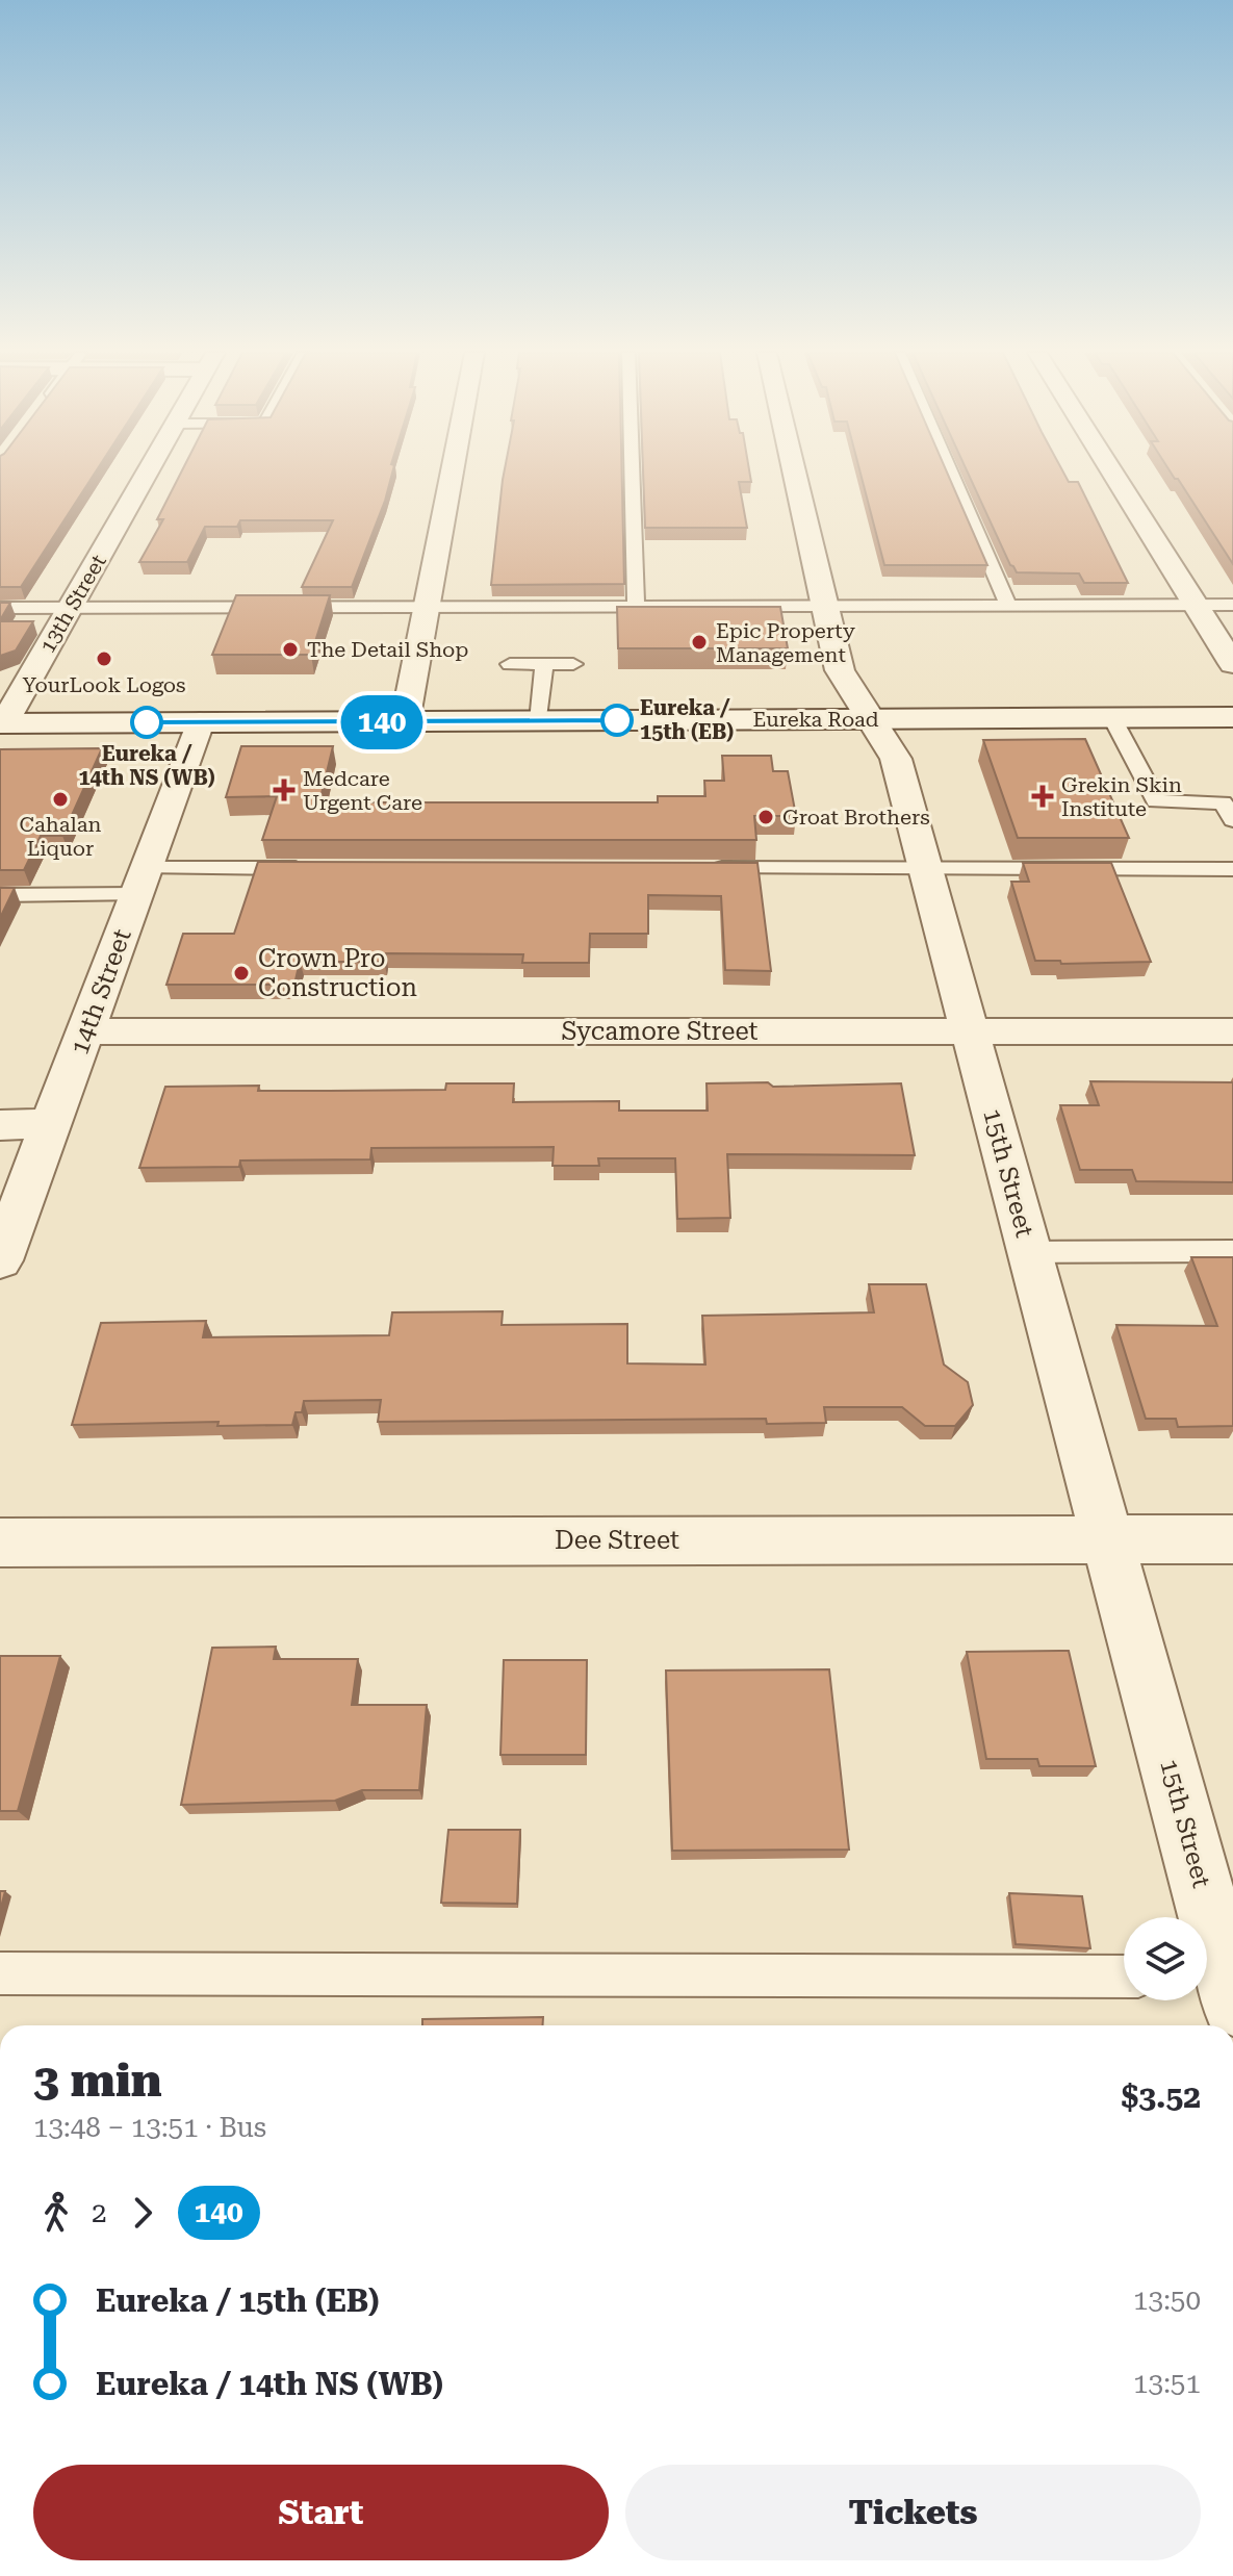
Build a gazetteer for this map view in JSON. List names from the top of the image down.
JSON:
{
  "streets": {
    "street": [
      "13th Street",
      "Eureka Road",
      "14th Street",
      "Sycamore Street",
      "15th Street",
      "Dee Street"
    ]
  },
  "crossings": [
    ["13th Street", "Eureka Road"],
    ["Eureka Road", "14th Street"],
    ["Eureka Road", "15th Street"],
    ["14th Street", "Sycamore Street"],
    ["Sycamore Street", "15th Street"],
    ["15th Street", "Dee Street"]
  ],
  "places": {
    "other": [
      "Epic Property Management",
      "The Detail Shop",
      "YourLook Logos",
      "Eureka / 15th (EB)",
      "Eureka / 14th NS (WB)",
      "Cahalan Liquor",
      "Groat Brothers",
      "Crown Pro Construction"
    ],
    "health": ["Medcare Urgent Care", "Grekin Skin Institute"]
  },
  "lines": ["bus line 140"],
  "page": {
    "on_map": "140",
    "heading": ["3 min", "13:48 – 13:51 · Bus", "$3.52"],
    "legs": ["2", "140"],
    "list": [
      {
        "name": "Eureka / 15th (EB)",
        "value": "13:50"
      },
      {
        "name": "Eureka / 14th NS (WB)",
        "value": "13:51"
      }
    ],
    "buttons": ["Start", "Tickets"]
  }
}
